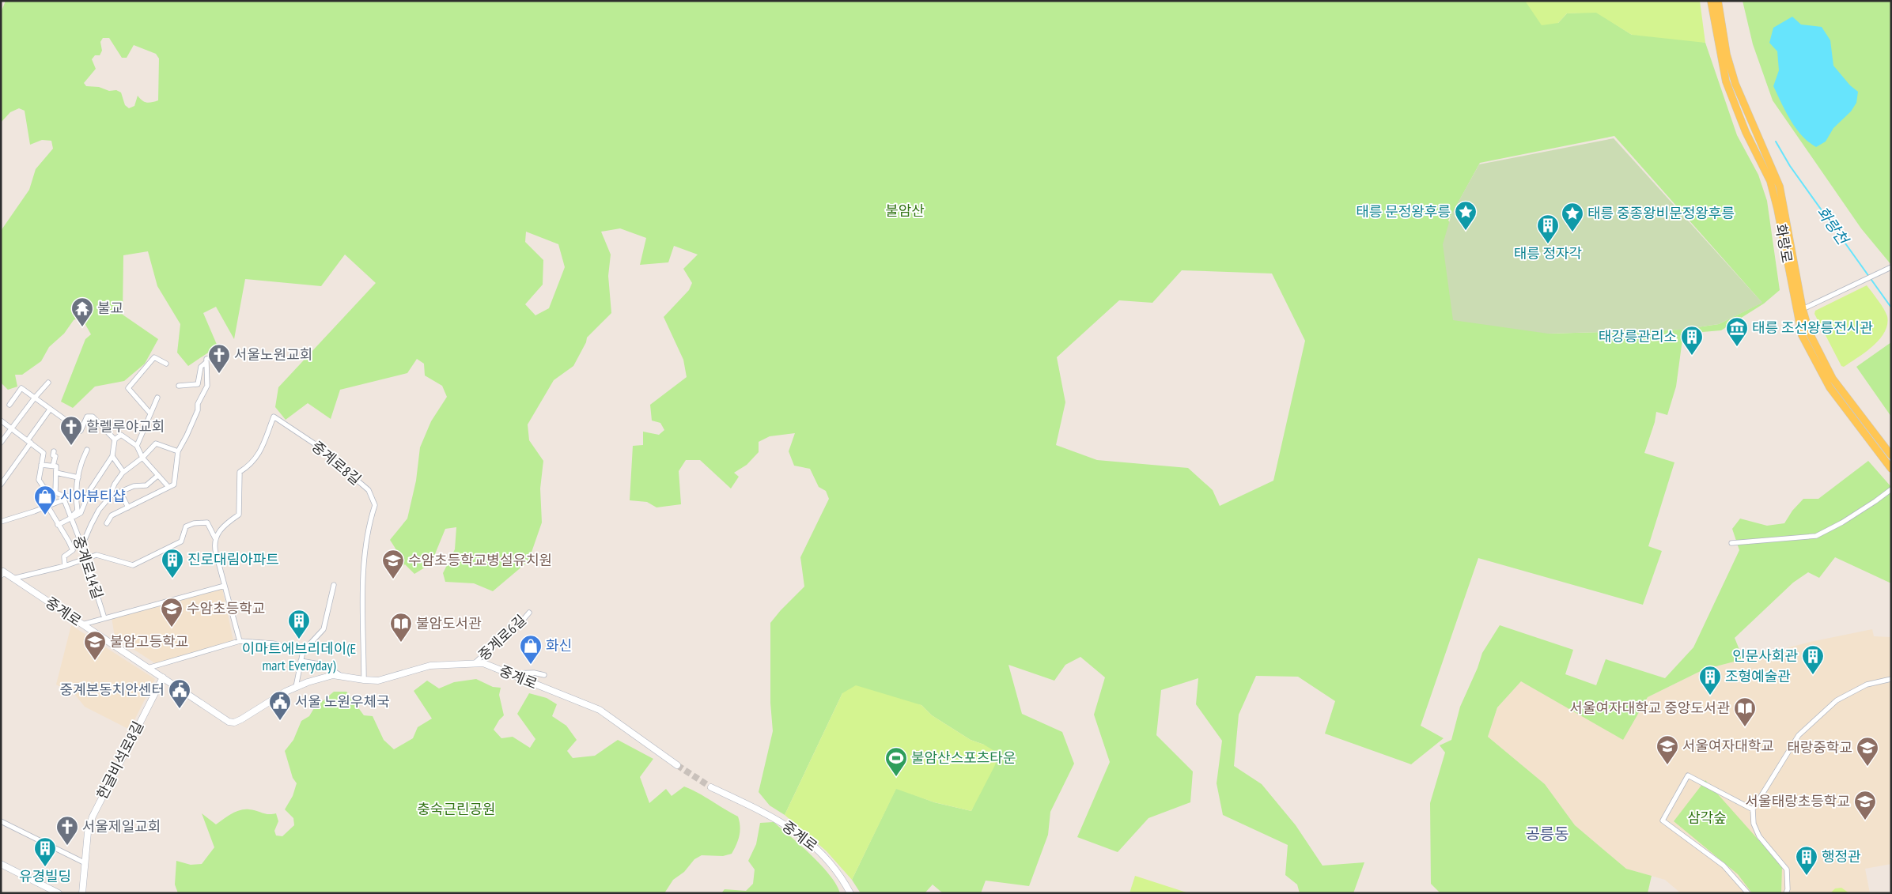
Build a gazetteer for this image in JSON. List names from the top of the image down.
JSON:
{
  "streets": {
    "main road": ["화랑로"],
    "street": [
      "중계로8길",
      "중계로14길",
      "중계로",
      "중계로6길",
      "한글비석로8길"
    ]
  },
  "crossings": [
    ["중계로8길", "중계로"],
    ["중계로", "중계로6길"],
    ["중계로", "한글비석로8길"]
  ],
  "districts": ["공릉동"],
  "water": ["화랑천"],
  "parks": ["불암산", "충숙근린공원", "삼각숲"],
  "places": {
    "place": ["태릉 문정왕후릉", "태릉 중종왕비문정왕후릉"],
    "building": [
      "태릉 정자각",
      "태강릉관리소",
      "진로대림아파트",
      "이마트에브리데이(E mart Everyday)",
      "인문사회관",
      "조형예술관",
      "유경빌딩",
      "행정관"
    ],
    "temple": ["불교"],
    "museum": ["태릉 조선왕릉전시관"],
    "church": ["서울노원교회", "할렐루야교회", "서울제일교회"],
    "shop": ["시아뷰티샵", "화신"],
    "school or university": [
      "수암초등학교병설유치원",
      "수암초등학교",
      "불암고등학교",
      "서울여자대학교",
      "태랑중학교",
      "서울태랑초등학교"
    ],
    "library": ["불암도서관", "서울여자대학교 중앙도서관"],
    "public building": ["중계본동치안센터", "서울 노원우체국"],
    "sports": ["불암산스포츠타운"]
  }
}
